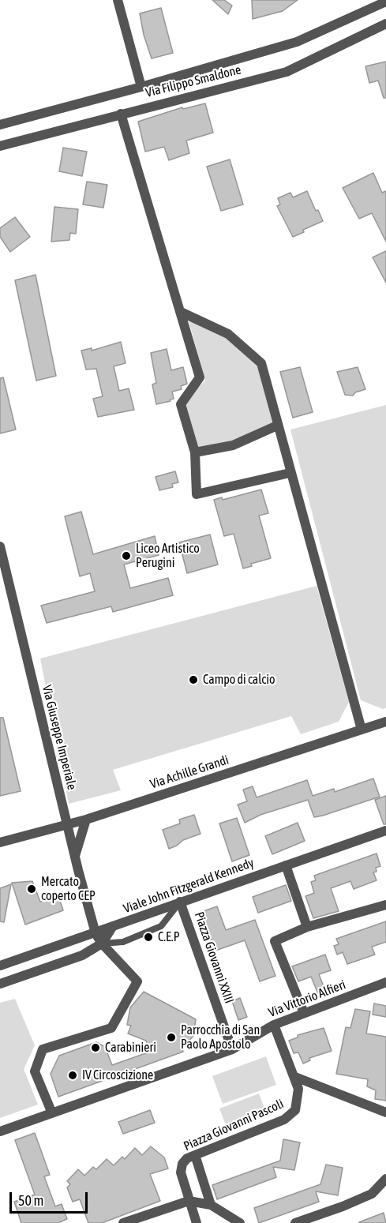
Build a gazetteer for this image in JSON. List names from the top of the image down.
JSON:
{
  "streets": {
    "street": [
      "Via Filippo Smaldone",
      "Via Giuseppe Imperiale",
      "Via Achille Grandi",
      "Viale John Fitzgerald Kennedy",
      "Piazza Giovanni XXIII",
      "Via Vittorio Alfieri",
      "Piazza Giovanni Pascoli"
    ]
  },
  "crossings": [
    ["Via Giuseppe Imperiale", "Via Achille Grandi"],
    ["Via Giuseppe Imperiale", "Viale John Fitzgerald Kennedy"],
    ["Viale John Fitzgerald Kennedy", "Piazza Giovanni XXIII"],
    ["Piazza Giovanni XXIII", "Via Vittorio Alfieri"],
    ["Via Vittorio Alfieri", "Piazza Giovanni Pascoli"]
  ],
  "places": [
    "Liceo Artistico Perugini",
    "Campo di calcio",
    "Mercato coperto CEP",
    "C.E.P",
    "Parrocchia di San Paolo Apostolo",
    "Carabinieri",
    "IV Circoscizione"
  ],
  "scale_bar": "50 m"
}
